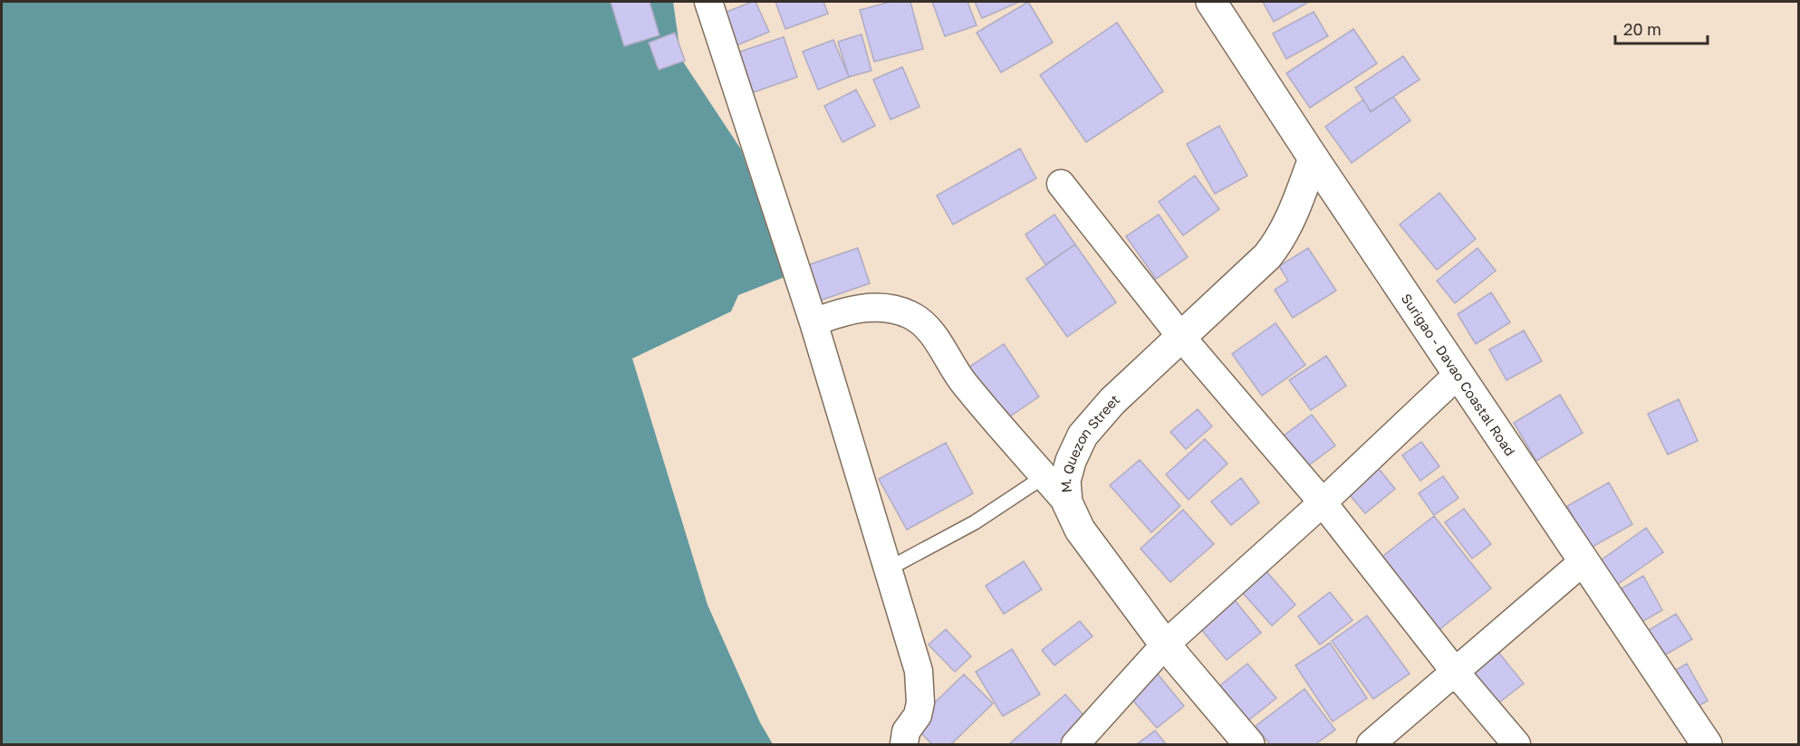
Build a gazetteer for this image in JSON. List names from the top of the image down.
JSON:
{
  "streets": {
    "main road": ["Surigao - Davao Coastal Road", "M. Quezon Street"]
  },
  "crossings": [
    ["Surigao - Davao Coastal Road", "M. Quezon Street"]
  ],
  "scale_bar": "20 m"
}
